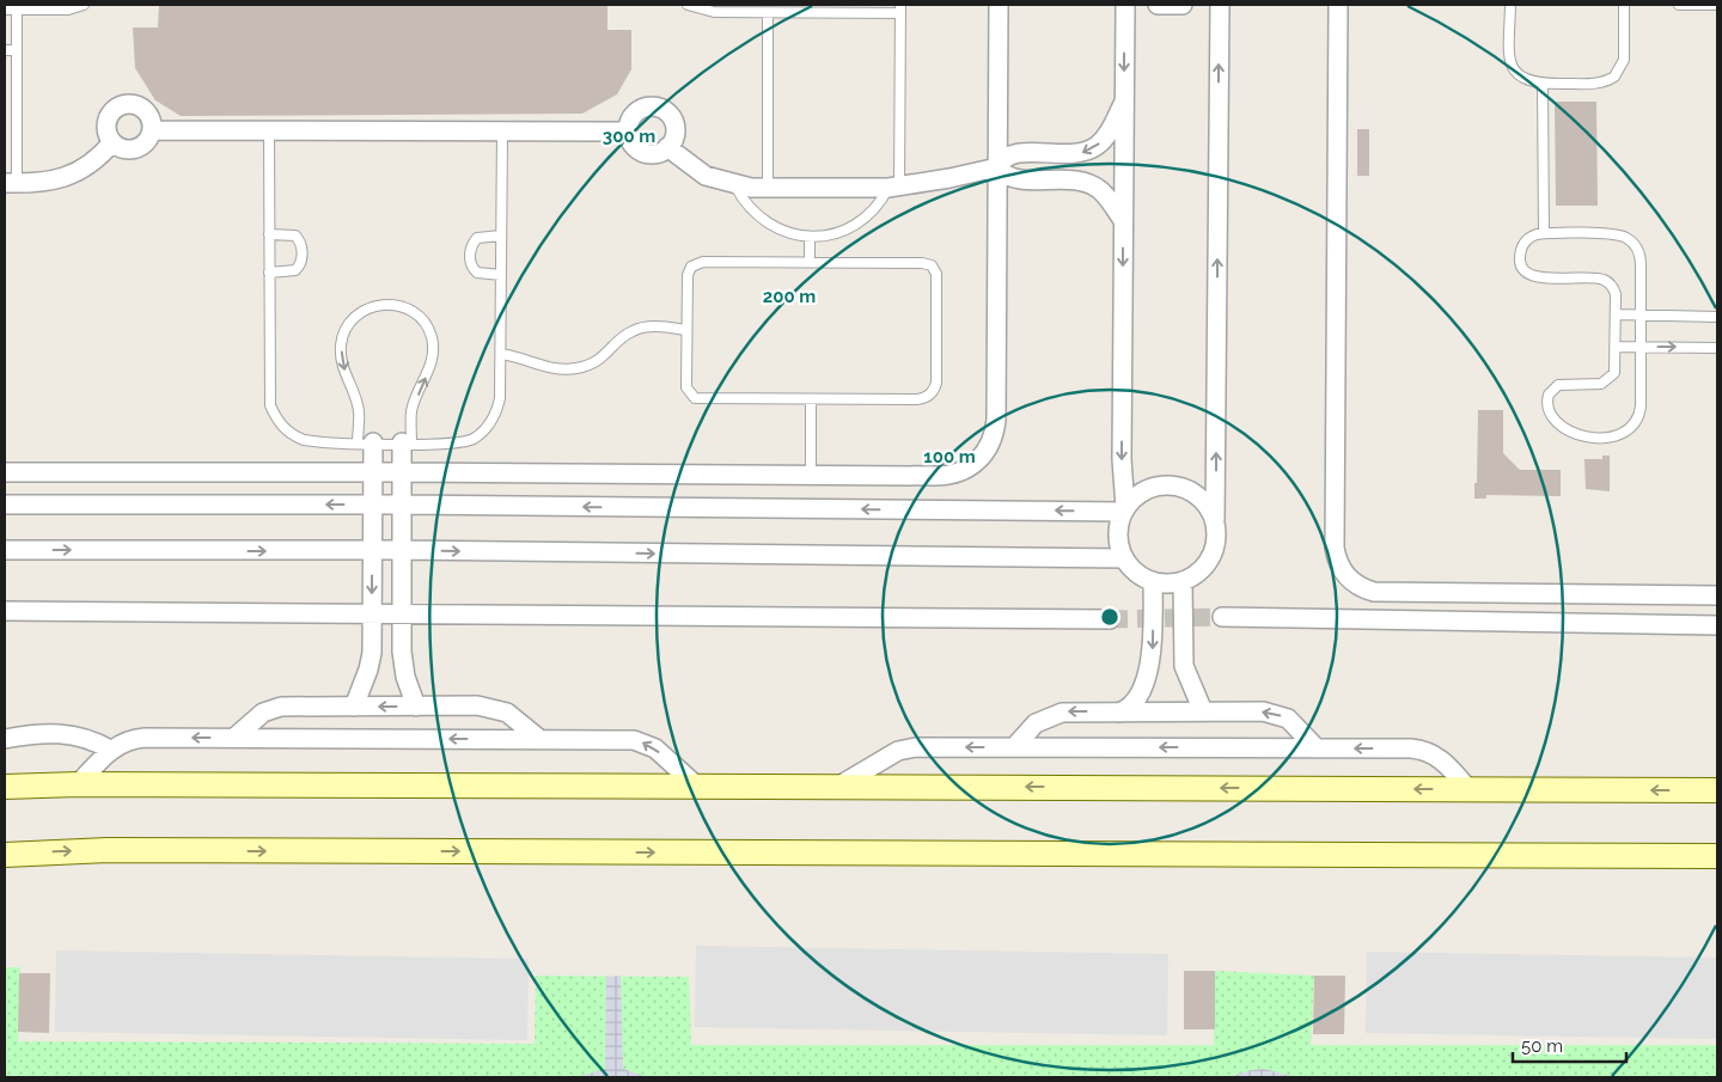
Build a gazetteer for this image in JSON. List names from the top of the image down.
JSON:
{
  "scale_bar": "50 m",
  "rings": ["300 m", "200 m", "100 m"]
}
